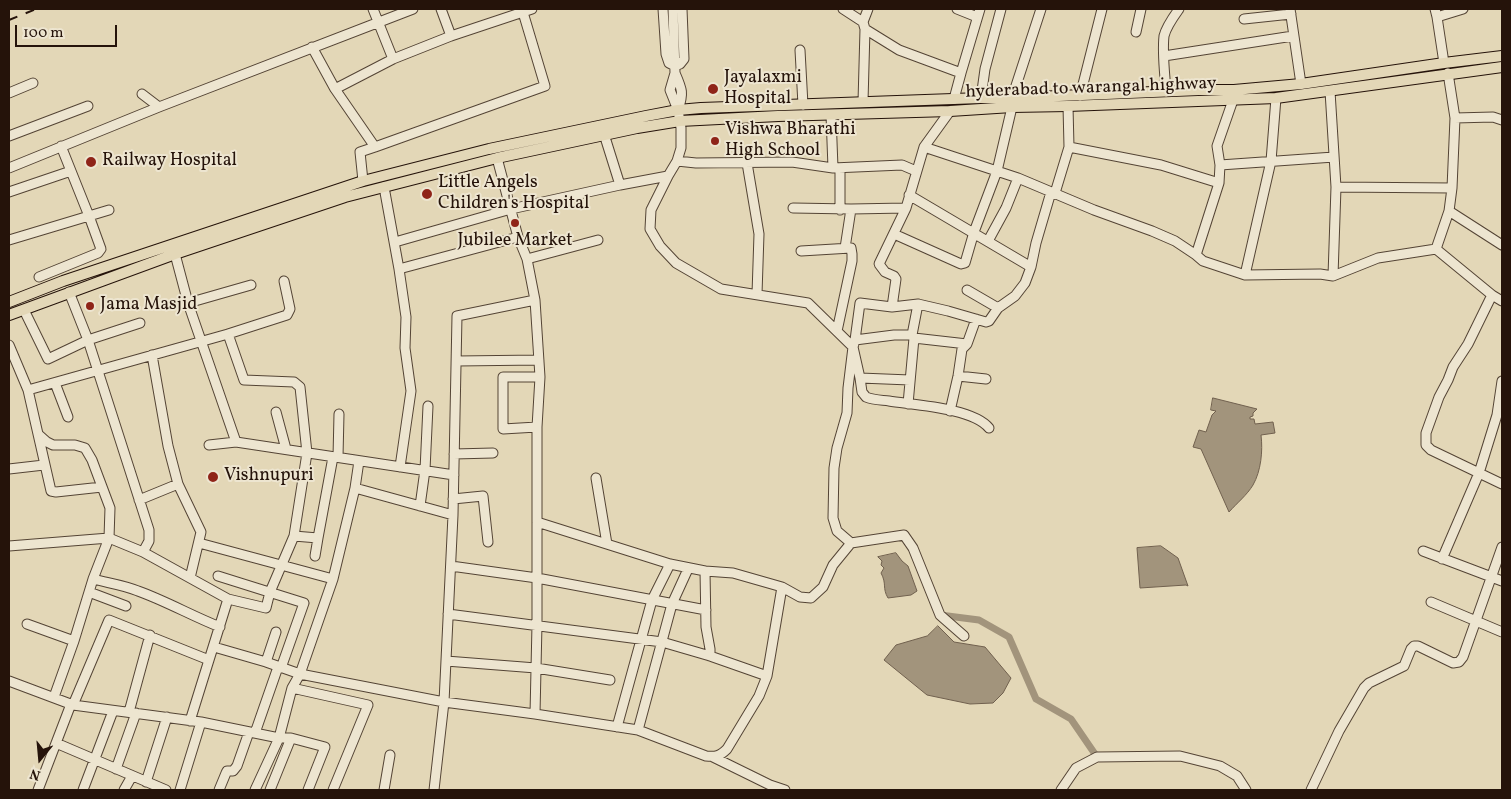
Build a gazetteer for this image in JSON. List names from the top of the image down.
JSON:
{
  "streets": {
    "main road": ["hyderabad to warangal highway"]
  },
  "places": [
    "Jayalaxmi Hospital",
    "Vishwa Bharathi High School",
    "Railway Hospital",
    "Little Angels Children's Hospital",
    "Jubilee Market",
    "Jama Masjid",
    "Vishnupuri"
  ],
  "scale_bar": "100 m",
  "north": "bottom"
}
